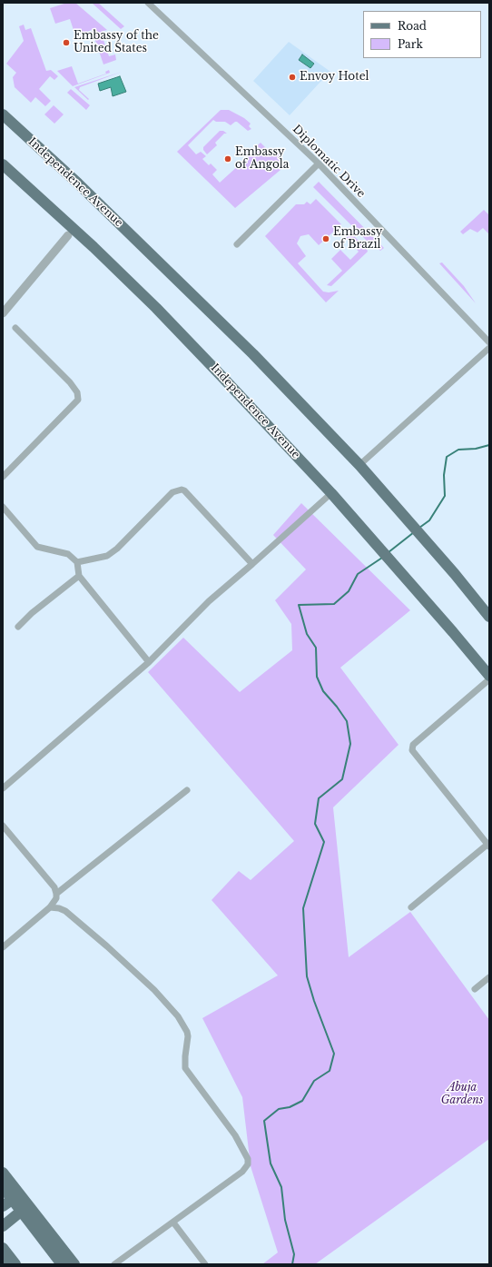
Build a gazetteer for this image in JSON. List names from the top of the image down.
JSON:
{
  "streets": {
    "main road": ["Independence Avenue"],
    "street": ["Diplomatic Drive"]
  },
  "parks": ["Abuja Gardens"],
  "places": [
    "Embassy of the United States",
    "Envoy Hotel",
    "Embassy of Angola",
    "Embassy of Brazil"
  ],
  "legend": ["Road", "Park"]
}
